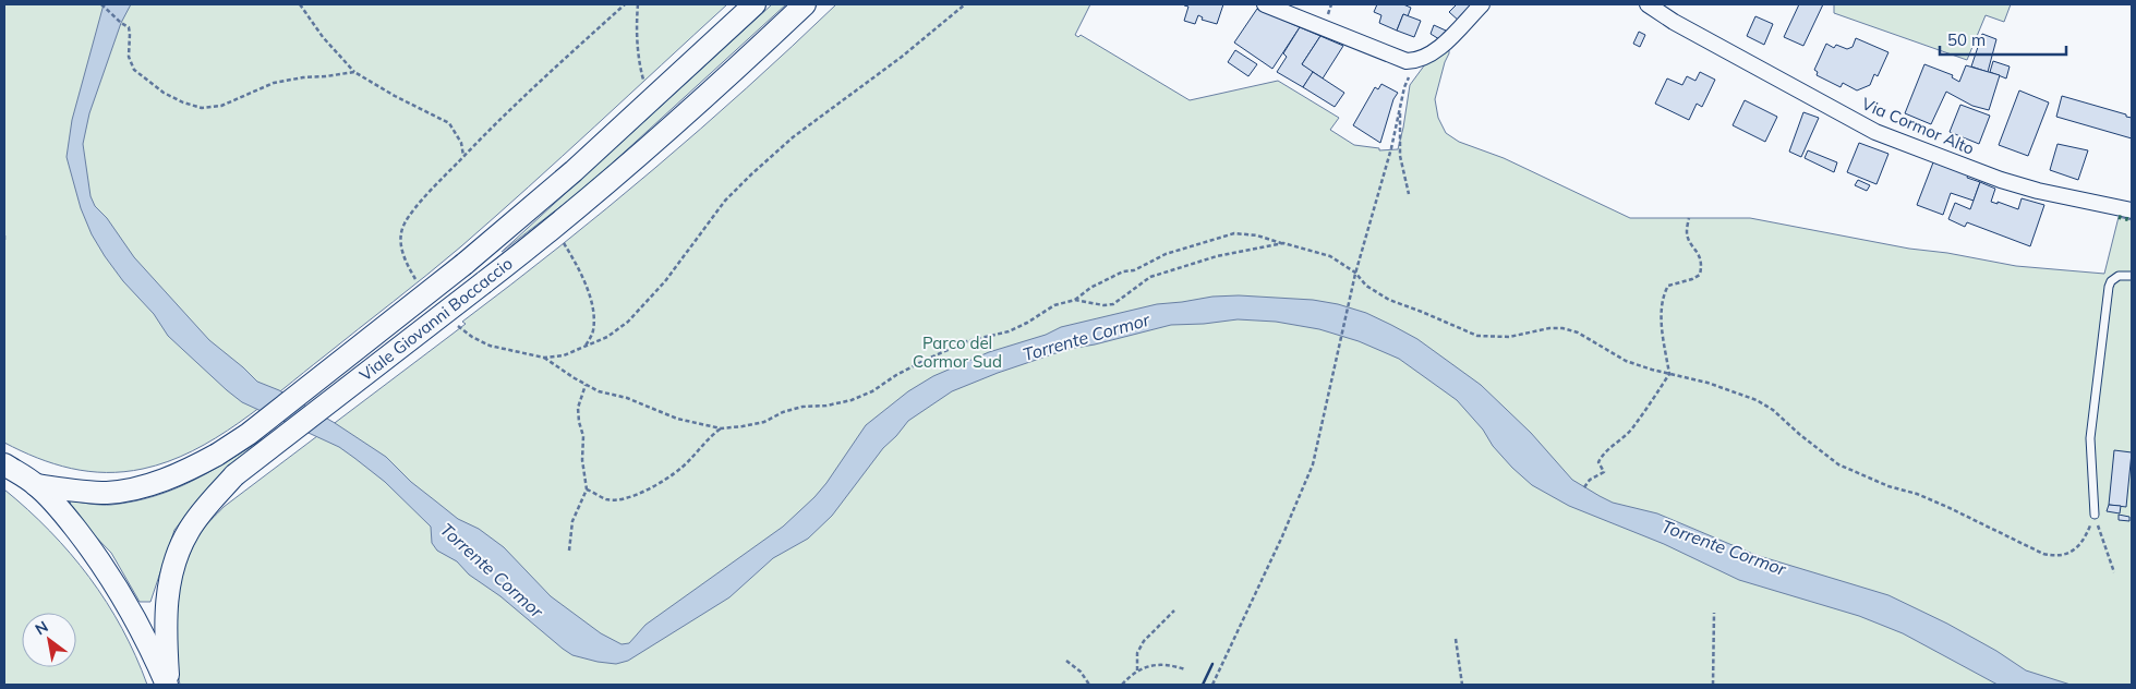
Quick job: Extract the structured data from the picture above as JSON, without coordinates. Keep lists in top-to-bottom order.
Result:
{
  "streets": {
    "main road": ["Viale Giovanni Boccaccio"],
    "street": ["Via Cormor Alto"]
  },
  "water": ["Torrente Cormor"],
  "parks": ["Parco del Cormor Sud"],
  "scale_bar": "50 m",
  "north": "top left"
}
